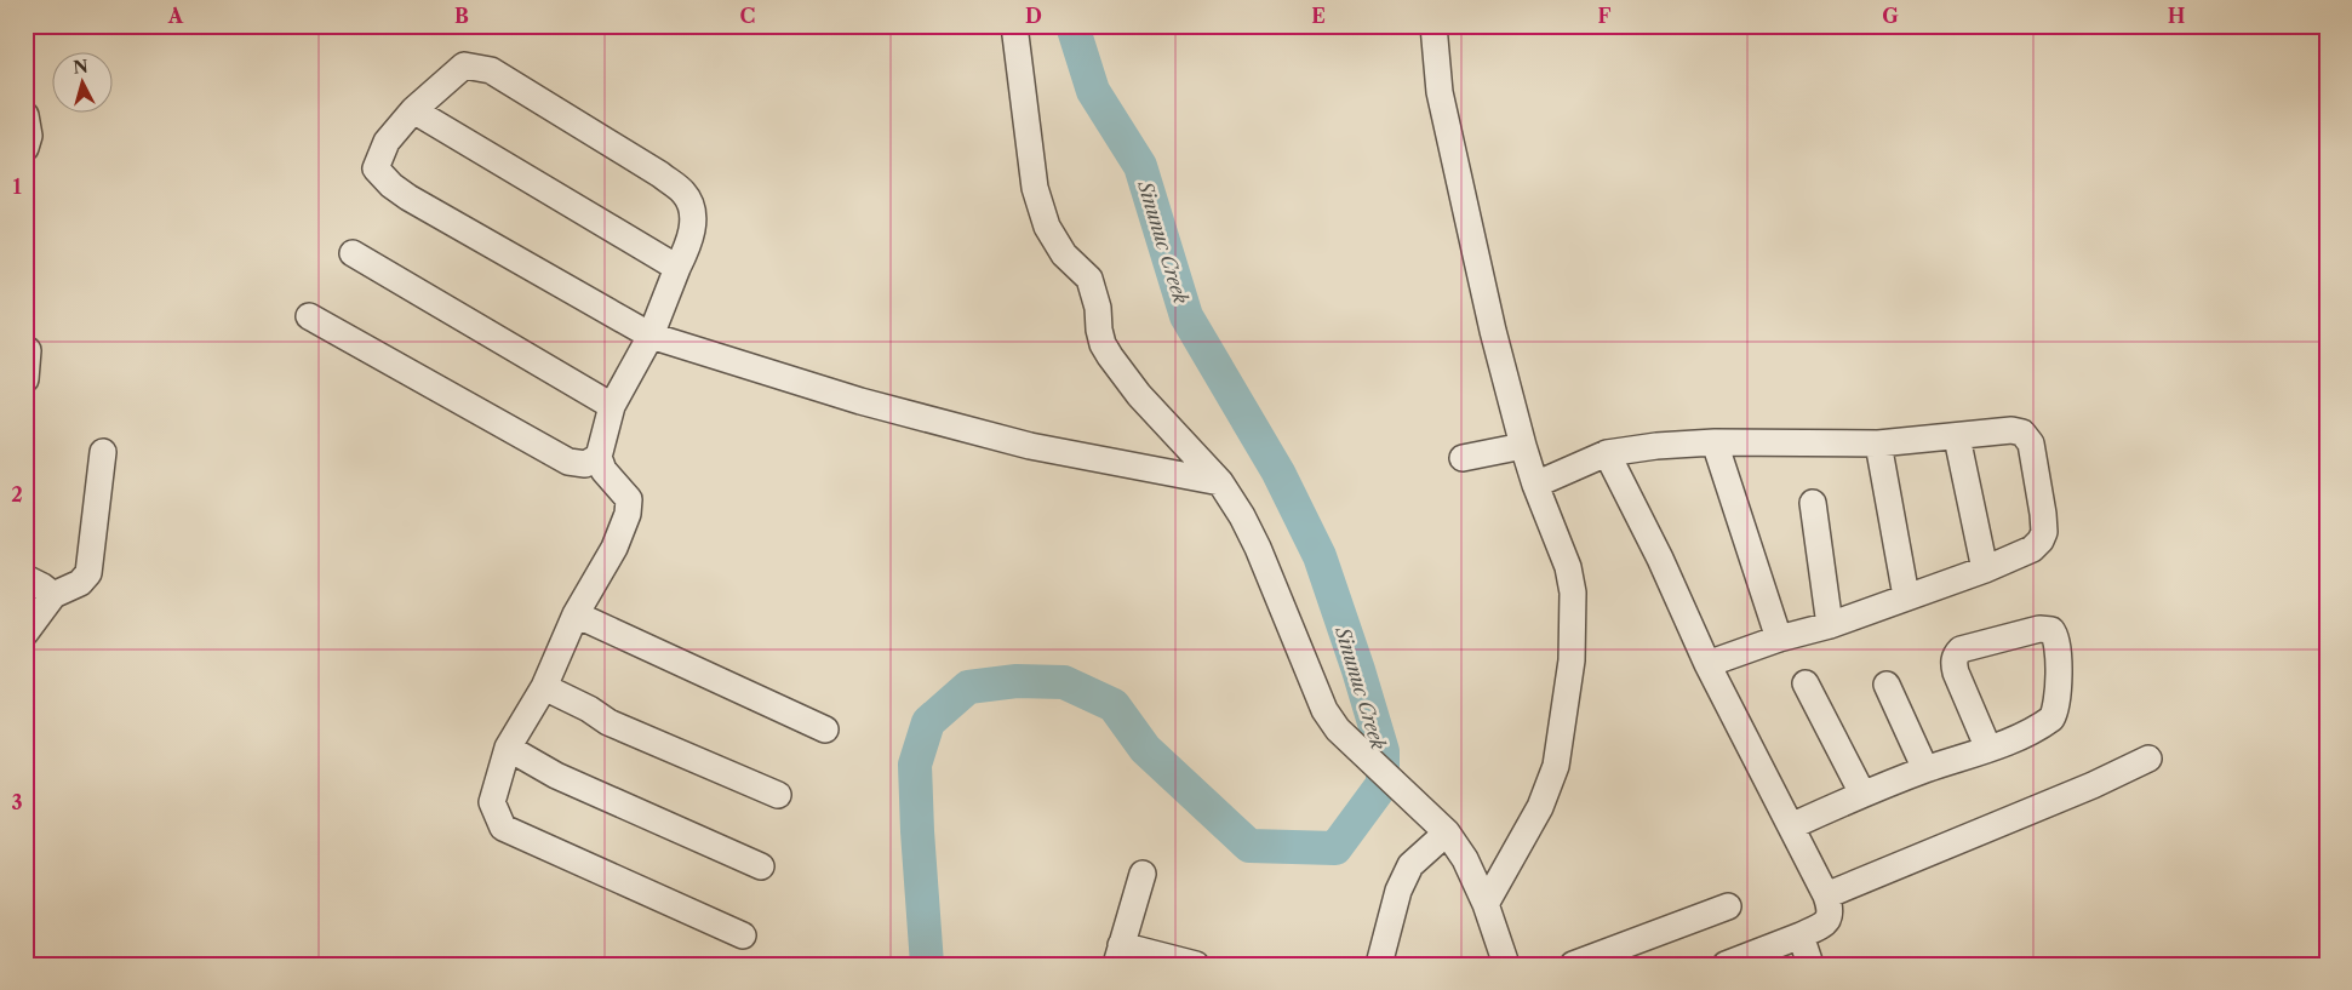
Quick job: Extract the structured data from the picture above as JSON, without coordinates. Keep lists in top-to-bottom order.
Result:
{
  "water": ["Sinunuc Creek"],
  "north": "top",
  "grid": {
    "columns": [
      "A",
      "B",
      "C",
      "D",
      "E",
      "F",
      "G",
      "H"
    ],
    "rows": ["1", "2", "3"]
  }
}
